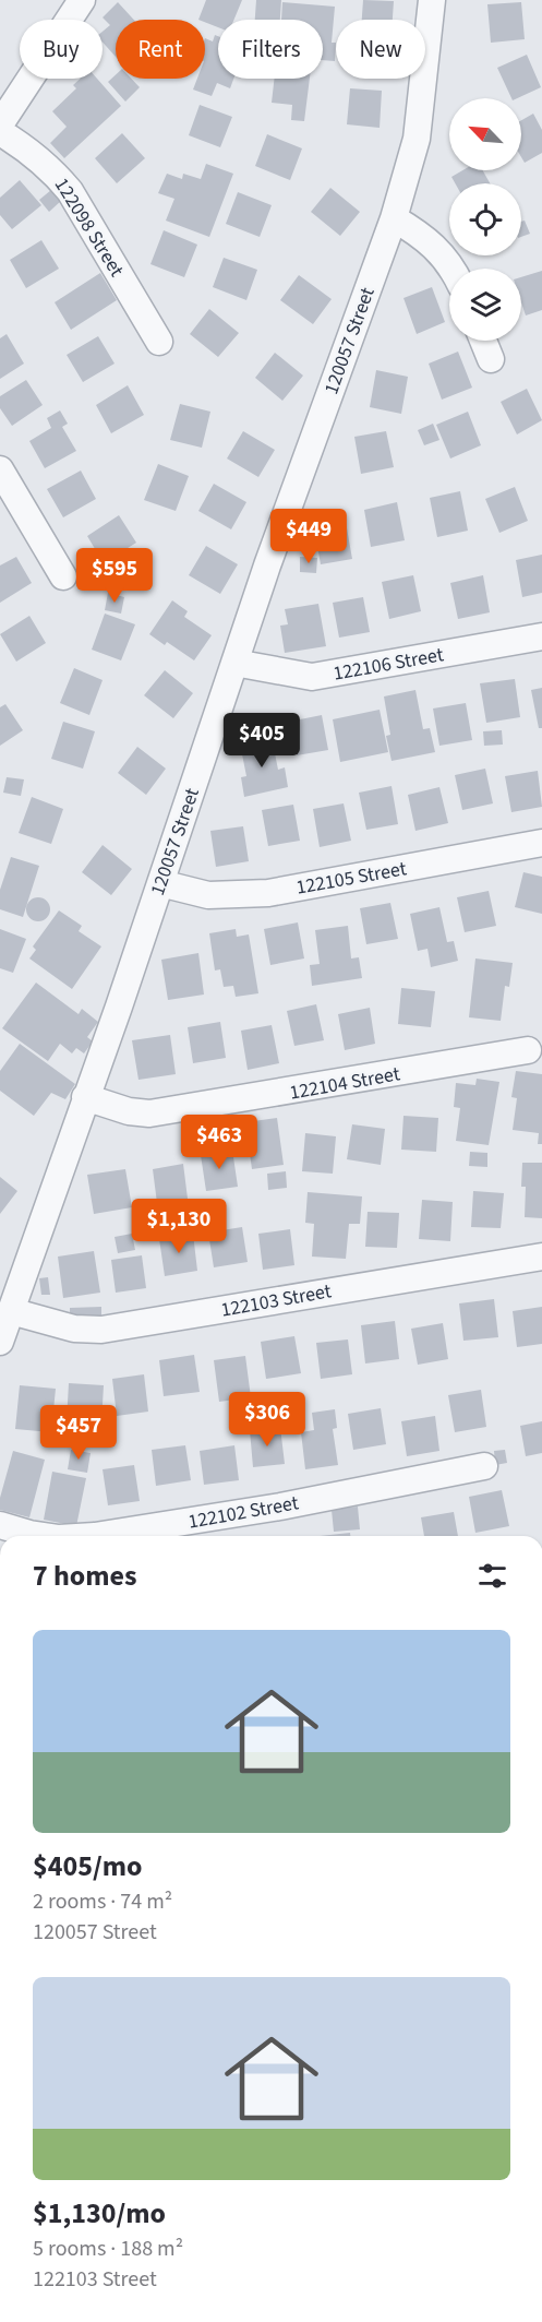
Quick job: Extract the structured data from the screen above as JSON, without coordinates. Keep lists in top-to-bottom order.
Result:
{
  "streets": {
    "street": [
      "122098 Street",
      "120057 Street",
      "122106 Street",
      "122105 Street",
      "122104 Street",
      "122103 Street",
      "122102 Street"
    ]
  },
  "crossings": [
    ["120057 Street", "122106 Street"],
    ["120057 Street", "122105 Street"],
    ["120057 Street", "122104 Street"],
    ["120057 Street", "122103 Street"]
  ],
  "north": "top left",
  "page": {
    "chip": [
      "Buy",
      "Rent",
      "Filters",
      "New"
    ],
    "price": [
      "$449",
      "$595",
      "$405",
      "$463",
      "$1,130",
      "$306",
      "$457"
    ],
    "heading": "7 homes",
    "list": [
      {
        "name": "$405/mo",
        "note": "2 rooms · 74 m² · 120057 Street"
      },
      {
        "name": "$1,130/mo",
        "note": "5 rooms · 188 m² · 122103 Street"
      }
    ]
  }
}
